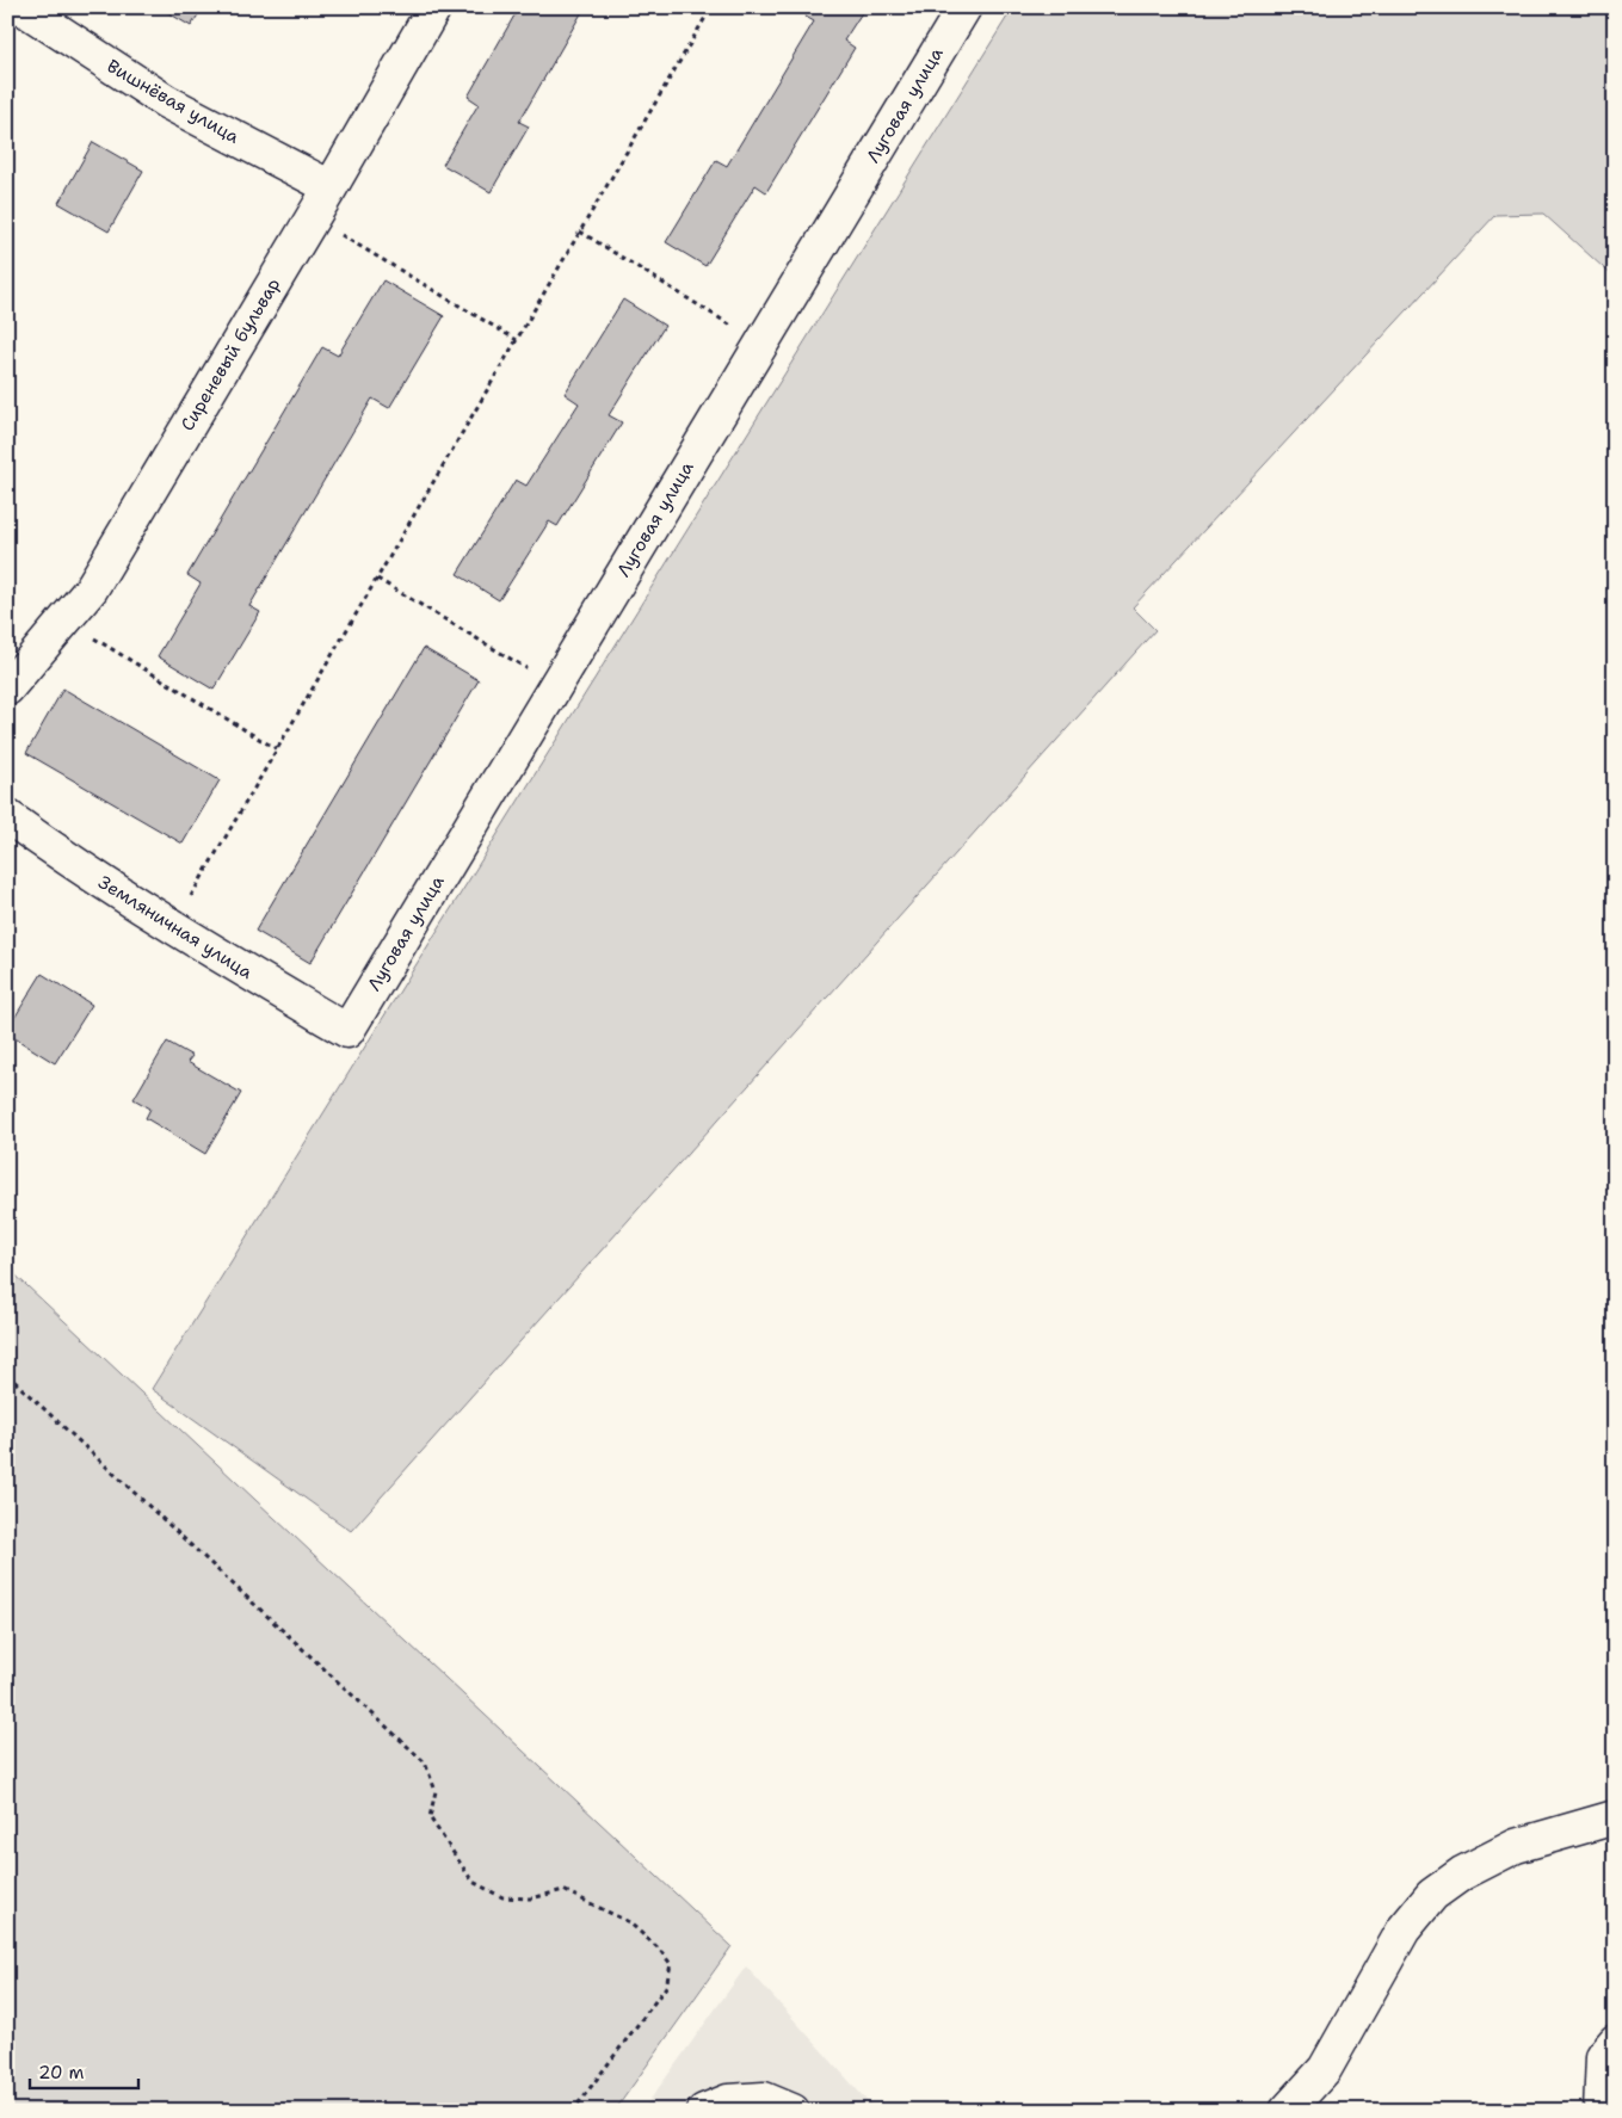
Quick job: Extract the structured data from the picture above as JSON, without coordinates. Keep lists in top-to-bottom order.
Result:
{
  "streets": {
    "lane": [
      "Вишнёвая улица",
      "Луговая улица",
      "Сиреневый бульвар",
      "Земляничная улица"
    ]
  },
  "crossings": [
    ["Вишнёвая улица", "Сиреневый бульвар"],
    ["Луговая улица", "Земляничная улица"]
  ],
  "scale_bar": "20 m"
}
